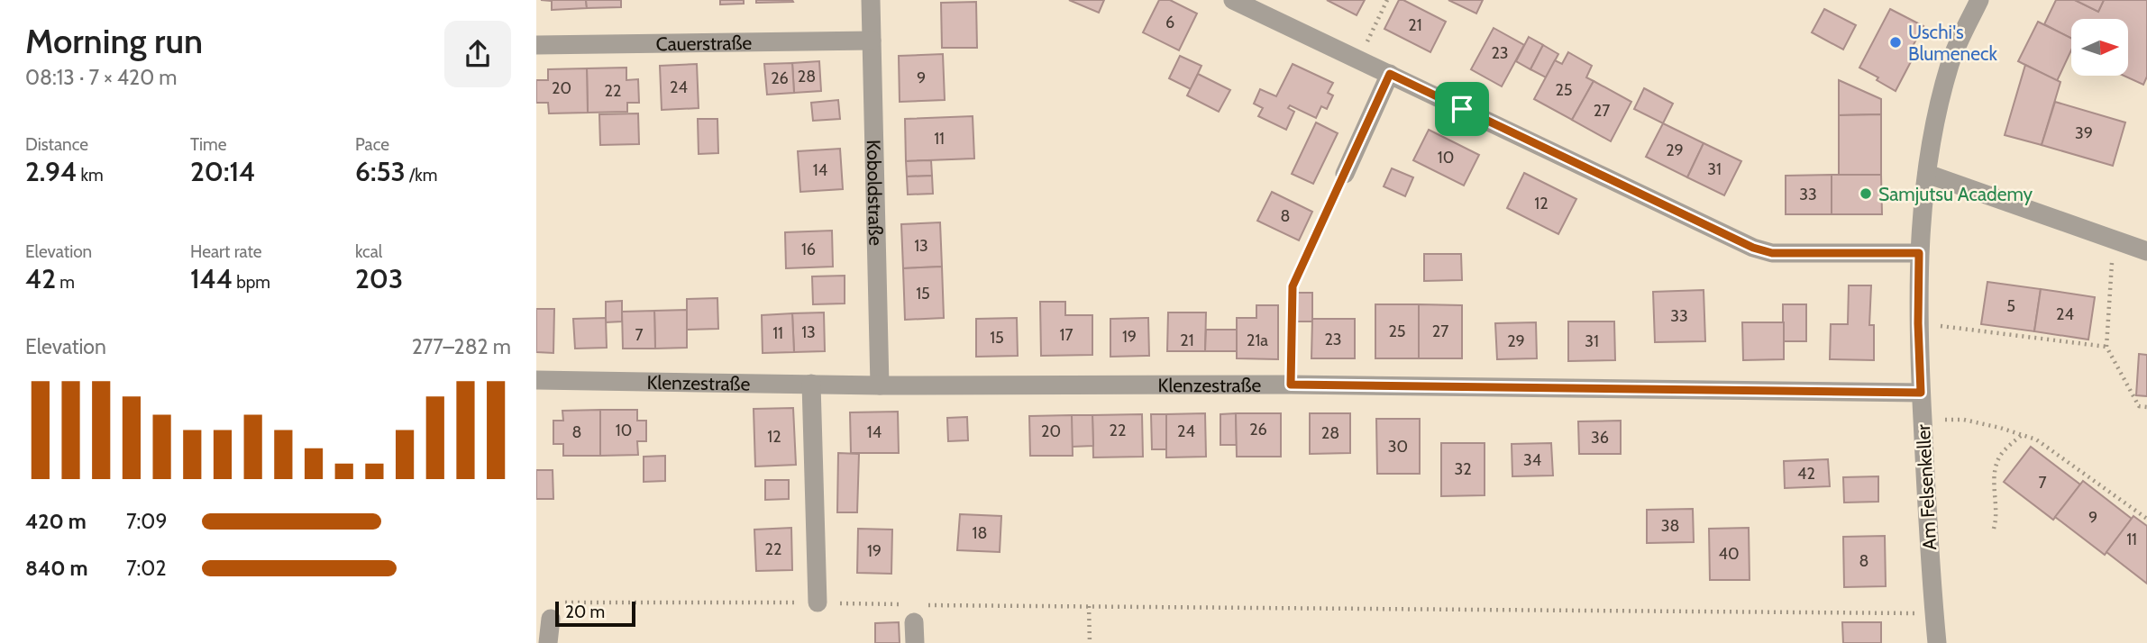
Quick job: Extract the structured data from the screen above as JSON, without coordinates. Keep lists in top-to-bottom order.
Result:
{
  "streets": {
    "street": [
      "Cauerstraße",
      "Koboldstraße",
      "Klenzestraße",
      "Am Felsenkeller"
    ]
  },
  "crossings": [
    ["Cauerstraße", "Koboldstraße"],
    ["Koboldstraße", "Klenzestraße"],
    ["Klenzestraße", "Am Felsenkeller"]
  ],
  "places": ["Uschi's Blumeneck", "Samjutsu Academy"],
  "house_numbers": [
    "6",
    "21",
    "23",
    "28",
    "26",
    "9",
    "24",
    "20",
    "25",
    "22",
    "27",
    "39",
    "11",
    "29",
    "10",
    "31",
    "14",
    "33",
    "12",
    "8",
    "13",
    "16",
    "15",
    "5",
    "24",
    "33",
    "25",
    "27",
    "13",
    "11",
    "7",
    "17",
    "19",
    "15",
    "23",
    "21",
    "21a",
    "29",
    "31",
    "26",
    "10",
    "22",
    "20",
    "24",
    "8",
    "14",
    "28",
    "12",
    "36",
    "30",
    "34",
    "32",
    "42",
    "7",
    "9",
    "38",
    "18",
    "11",
    "22",
    "19",
    "40",
    "8"
  ],
  "scale_bar": "20 m",
  "north": "right",
  "page": {
    "heading": ["Morning run", "08:13 · 7 × 420 m"],
    "stats": [
      ["Distance", "2.94 km"],
      ["Time", "20:14"],
      ["Pace", "6:53 /km"],
      ["Elevation", "42 m"],
      ["Heart rate", "144 bpm"],
      ["kcal", "203"]
    ],
    "chart": ["Elevation", "277–282 m"],
    "list": [
      {
        "name": "420 m",
        "note": "7:09"
      },
      {
        "name": "840 m",
        "note": "7:02"
      }
    ],
    "scale": "20 m"
  }
}
